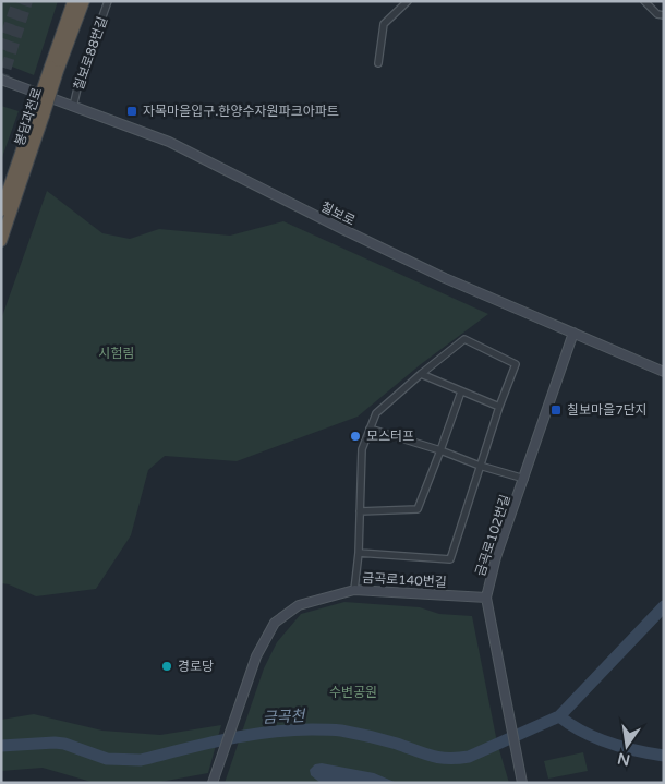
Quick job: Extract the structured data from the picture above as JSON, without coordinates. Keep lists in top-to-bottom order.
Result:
{
  "streets": {
    "highway": ["봉담과천로"],
    "street": [
      "칠보로88번길",
      "칠보로",
      "금곡로102번길",
      "금곡로140번길"
    ]
  },
  "crossings": [
    ["칠보로88번길", "칠보로"],
    ["칠보로", "금곡로102번길"],
    ["금곡로102번길", "금곡로140번길"]
  ],
  "water": ["금곡천"],
  "parks": ["시험림", "수변공원"],
  "places": {
    "transit": ["자목마을입구.한양수자원파크아파트", "칠보마을7단지"],
    "other": ["모스터프", "경로당"]
  },
  "north": "bottom"
}
